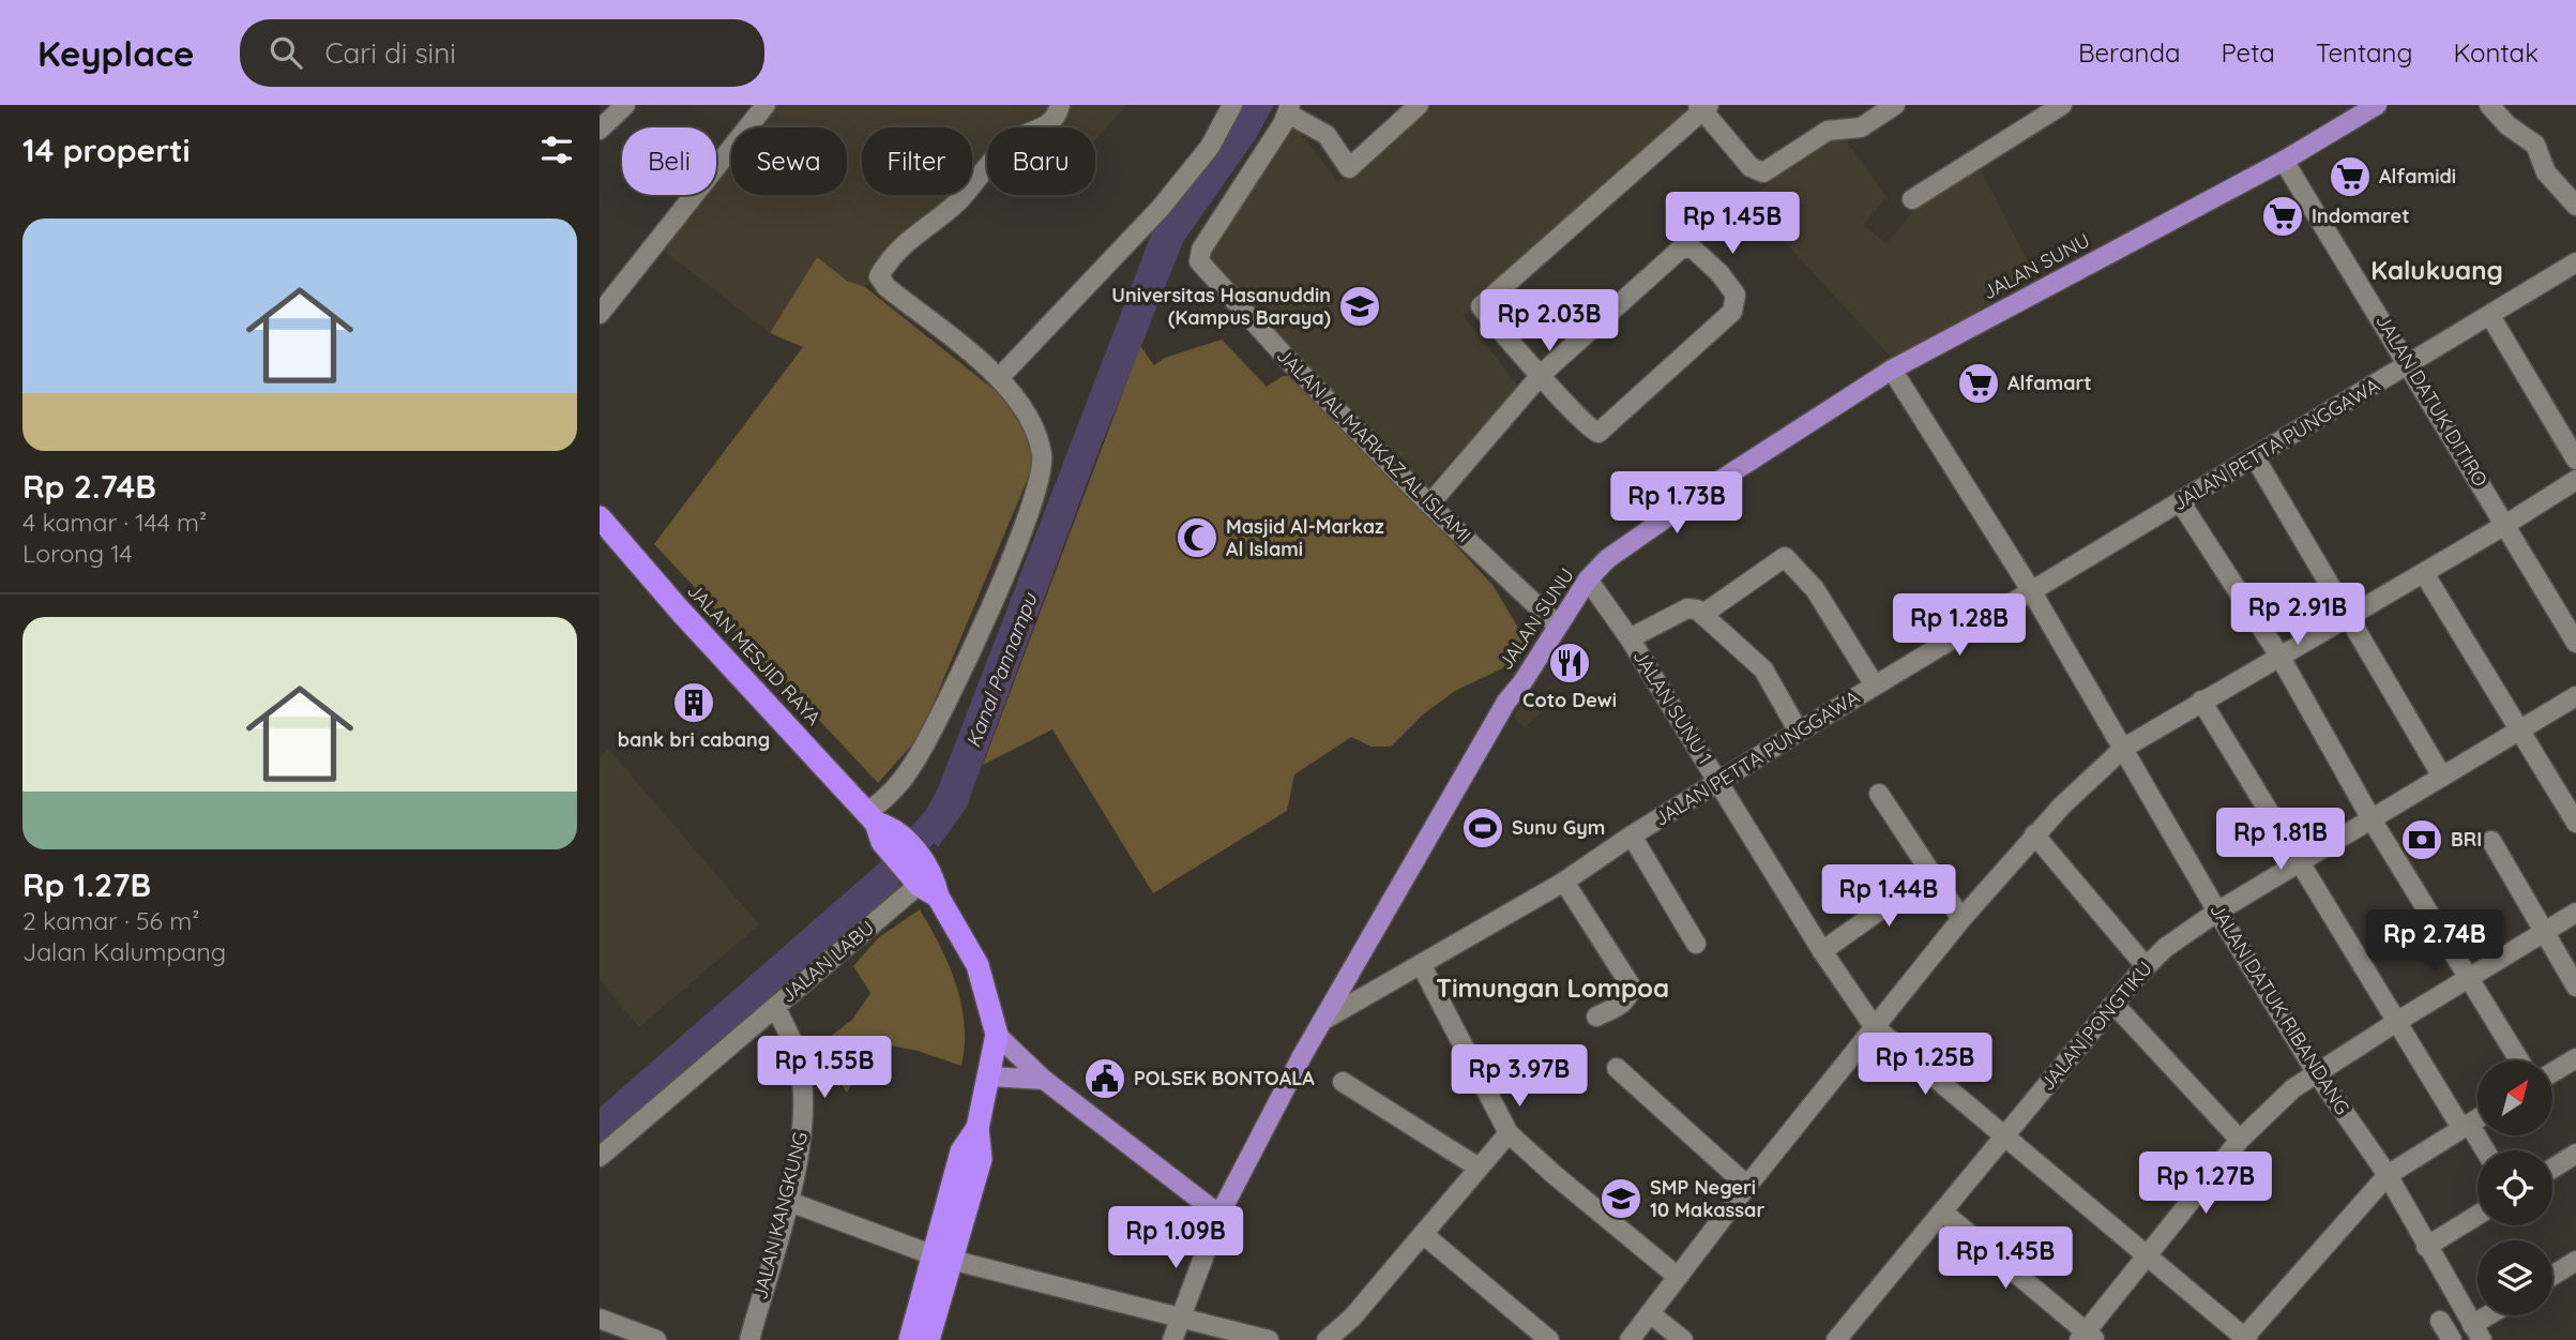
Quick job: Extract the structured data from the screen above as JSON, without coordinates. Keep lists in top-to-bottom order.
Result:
{
  "streets": {
    "highway": ["JALAN MESJID RAYA"],
    "main road": ["JALAN SUNU"],
    "street": [
      "JALAN DATUK DITIRO",
      "JALAN PETTA PUNGGAWA",
      "JALAN AL MARKAZ AL ISLAMI",
      "JALAN SUNU 1",
      "JALAN LABU",
      "JALAN DATUK RIBANDANG",
      "JALAN PONGTIKU",
      "JALAN KANGKUNG"
    ]
  },
  "crossings": [
    ["JALAN SUNU", "JALAN DATUK DITIRO"],
    ["JALAN SUNU", "JALAN PETTA PUNGGAWA"],
    ["JALAN SUNU", "JALAN AL MARKAZ AL ISLAMI"],
    ["JALAN SUNU", "JALAN SUNU 1"],
    ["JALAN SUNU", "JALAN DATUK RIBANDANG"],
    ["JALAN DATUK DITIRO", "JALAN PETTA PUNGGAWA"],
    ["JALAN PETTA PUNGGAWA", "JALAN SUNU 1"],
    ["JALAN PETTA PUNGGAWA", "JALAN DATUK RIBANDANG"],
    ["JALAN MESJID RAYA", "JALAN LABU"],
    ["JALAN SUNU 1", "JALAN PONGTIKU"],
    ["JALAN LABU", "JALAN KANGKUNG"],
    ["JALAN DATUK RIBANDANG", "JALAN PONGTIKU"]
  ],
  "districts": ["Kalukuang", "Timungan Lompoa"],
  "water": ["Kanal Pannampu"],
  "places": {
    "supermarket": ["Alfamidi", "Indomaret", "Alfamart"],
    "school or university": ["Universitas Hasanuddin (Kampus Baraya)", "SMP Negeri 10 Makassar"],
    "mosque": ["Masjid Al-Markaz Al Islami"],
    "restaurant": ["Coto Dewi"],
    "building": ["bank bri cabang"],
    "sports": ["Sunu Gym"],
    "bank": ["BRI"],
    "public building": ["POLSEK BONTOALA"]
  },
  "north": "top right",
  "page": {
    "header": "Keyplace",
    "search": "Cari di sini",
    "nav": [
      "Beranda",
      "Peta",
      "Tentang",
      "Kontak"
    ],
    "heading": "14 properti",
    "chip": [
      "Beli",
      "Sewa",
      "Filter",
      "Baru"
    ],
    "price": [
      "Rp 1.45B",
      "Rp 2.03B",
      "Rp 1.73B",
      "Rp 2.91B",
      "Rp 1.28B",
      "Rp 1.81B",
      "Rp 1.44B",
      "Rp 2.74B",
      "Rp 1.25B",
      "Rp 1.55B",
      "Rp 3.97B",
      "Rp 1.27B",
      "Rp 1.09B",
      "Rp 1.45B"
    ],
    "list": [
      {
        "name": "Rp 2.74B",
        "note": "4 kamar · 144 m² · Lorong 14"
      },
      {
        "name": "Rp 1.27B",
        "note": "2 kamar · 56 m² · Jalan Kalumpang"
      }
    ]
  }
}
